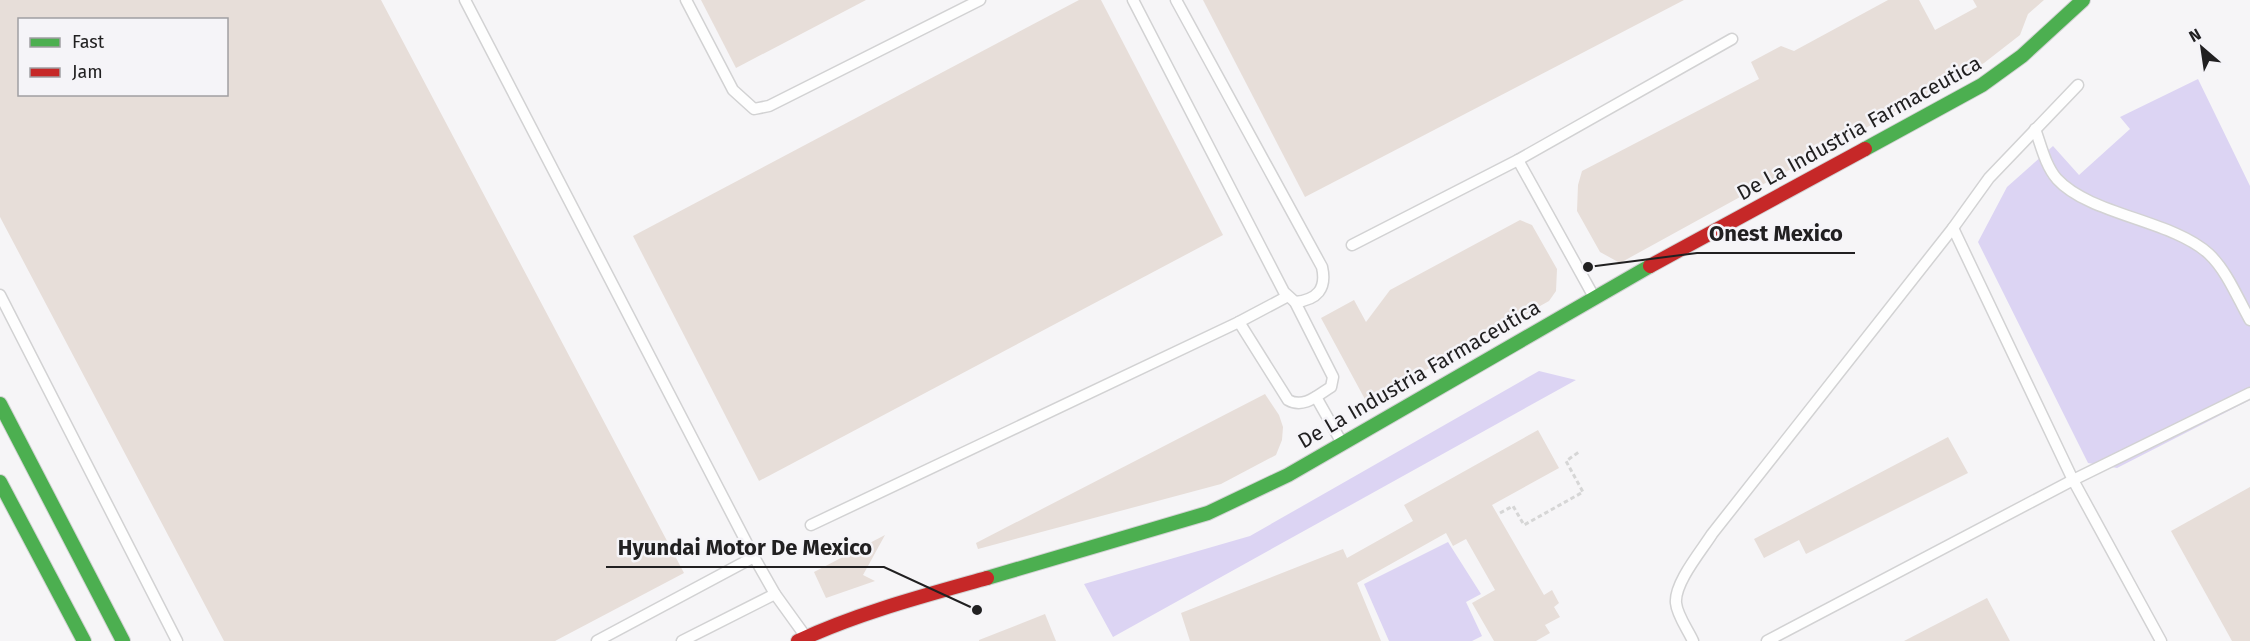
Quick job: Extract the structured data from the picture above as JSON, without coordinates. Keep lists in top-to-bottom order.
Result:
{
  "streets": {
    "main road": ["De La Industria Farmaceutica"]
  },
  "places": ["Onest Mexico", "Hyundai Motor De Mexico"],
  "legend": ["Fast", "Jam"],
  "north": "top left"
}
